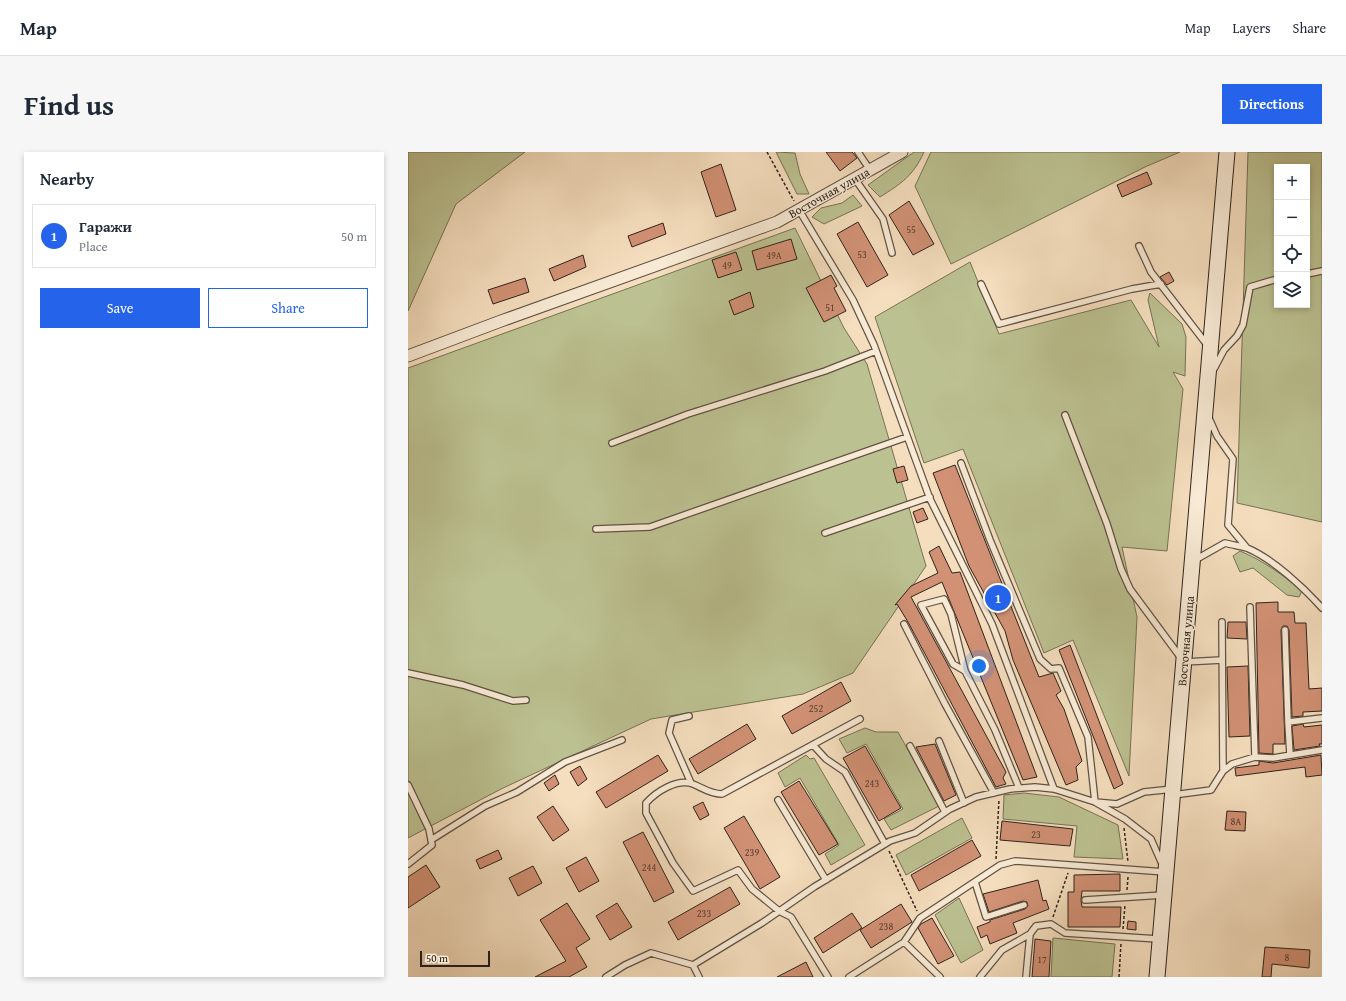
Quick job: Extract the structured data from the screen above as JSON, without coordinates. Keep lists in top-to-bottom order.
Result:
{
  "streets": {
    "main road": ["Восточная улица"]
  },
  "house_numbers": [
    "55",
    "53",
    "49А",
    "49",
    "51",
    "252",
    "243",
    "8А",
    "23",
    "239",
    "244",
    "233",
    "238",
    "8",
    "17"
  ],
  "scale_bar": "50 m",
  "page": {
    "header": "Map",
    "nav": ["Map", "Layers", "Share"],
    "title": "Find us",
    "buttons": [
      "Directions",
      ["Save", "Share"]
    ],
    "heading": "Nearby",
    "map_buttons": ["+", "−"],
    "list": [
      {
        "mark": "1",
        "name": "Гаражи",
        "note": "Place",
        "value": "50 m"
      }
    ],
    "pins": "1",
    "scale": "50 m"
  }
}
